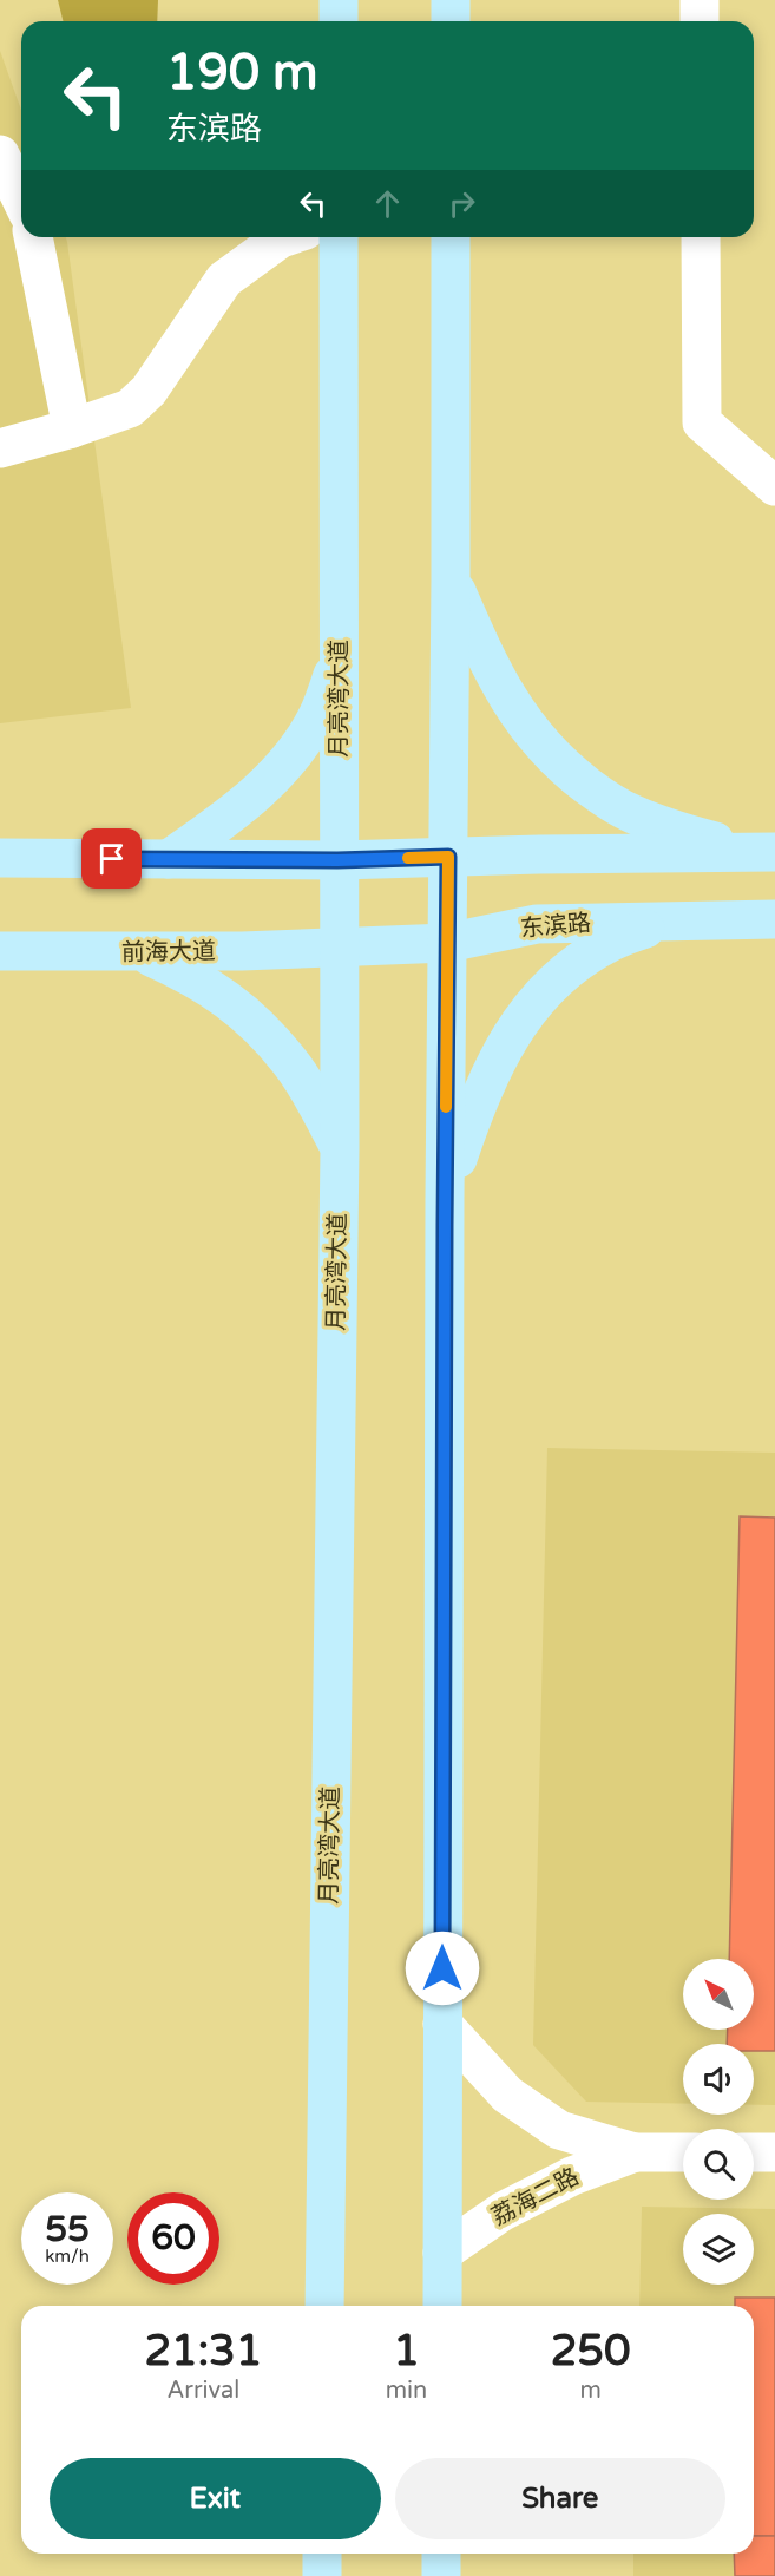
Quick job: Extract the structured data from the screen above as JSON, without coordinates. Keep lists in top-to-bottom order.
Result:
{
  "streets": {
    "main road": ["月亮湾大道", "东滨路", "前海大道"],
    "street": ["荔海二路"]
  },
  "crossings": [
    ["月亮湾大道", "东滨路"],
    ["月亮湾大道", "前海大道"],
    ["东滨路", "前海大道"]
  ],
  "north": "top left",
  "page": {
    "turn": ["190 m", "东滨路"],
    "speed": "55 km/h",
    "limit": "60",
    "eta": [
      "21:31",
      "Arrival",
      "1",
      "min",
      "250",
      "m"
    ],
    "buttons": ["Exit", "Share"]
  }
}
